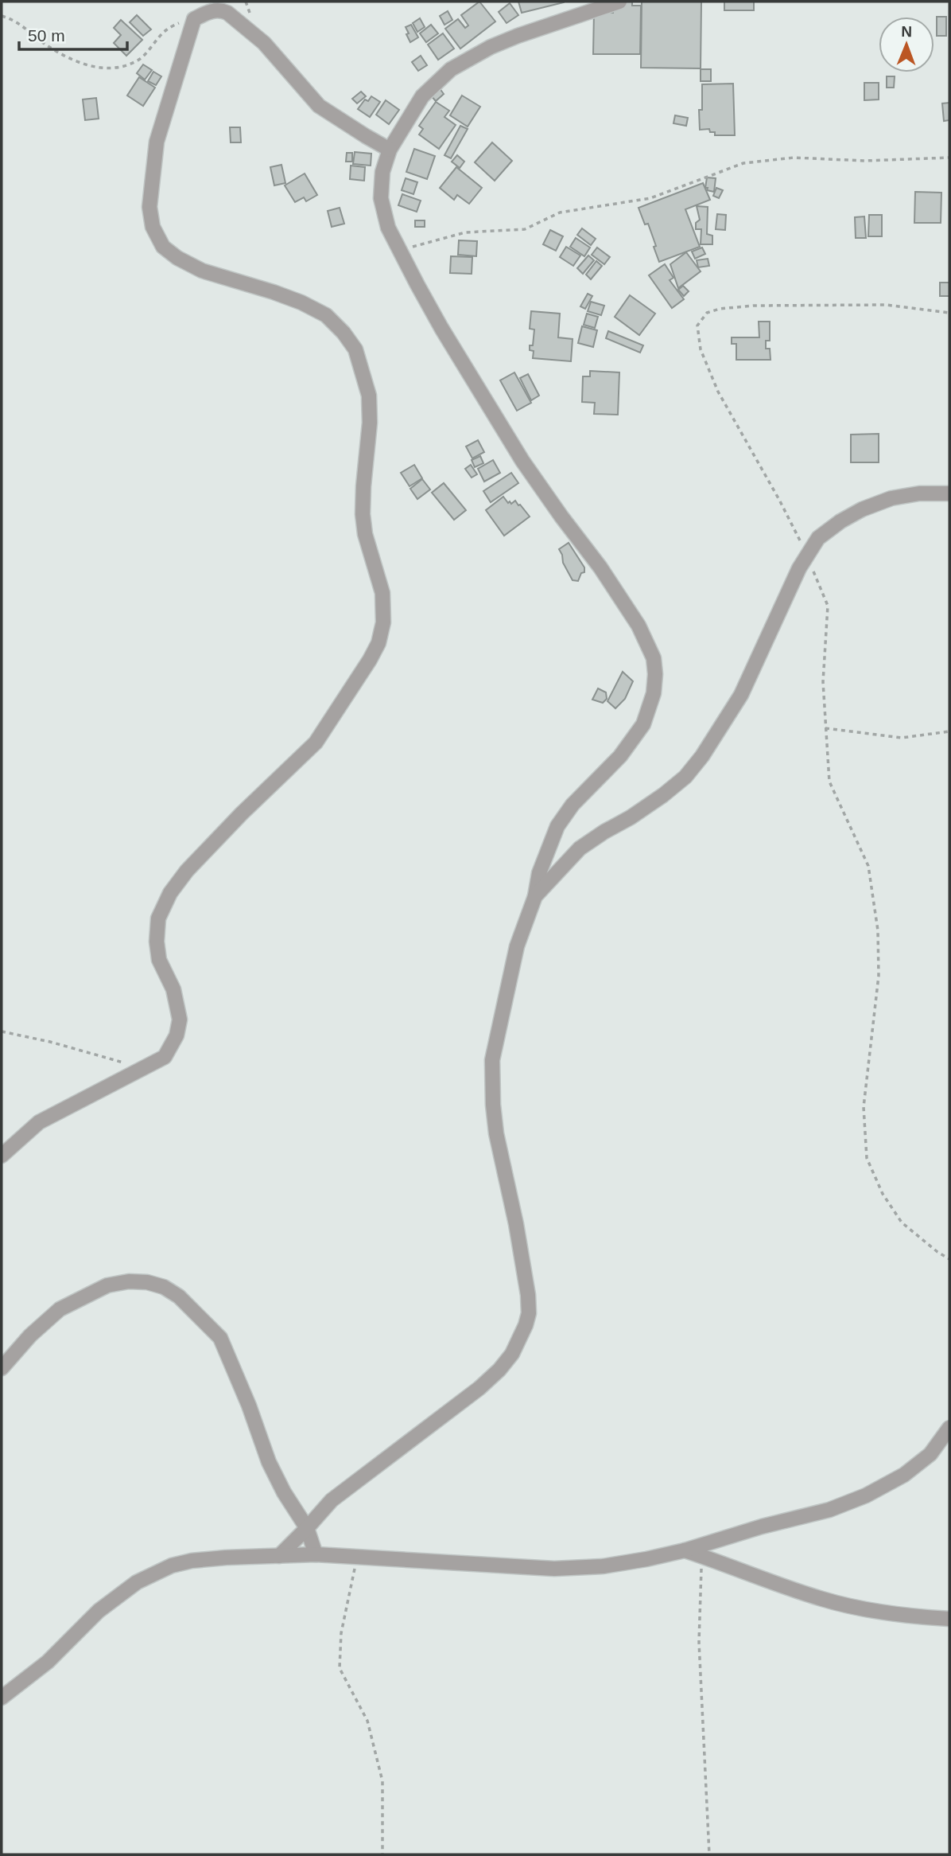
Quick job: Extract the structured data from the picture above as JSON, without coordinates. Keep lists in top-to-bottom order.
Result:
{
  "scale_bar": "50 m",
  "north": "top"
}
